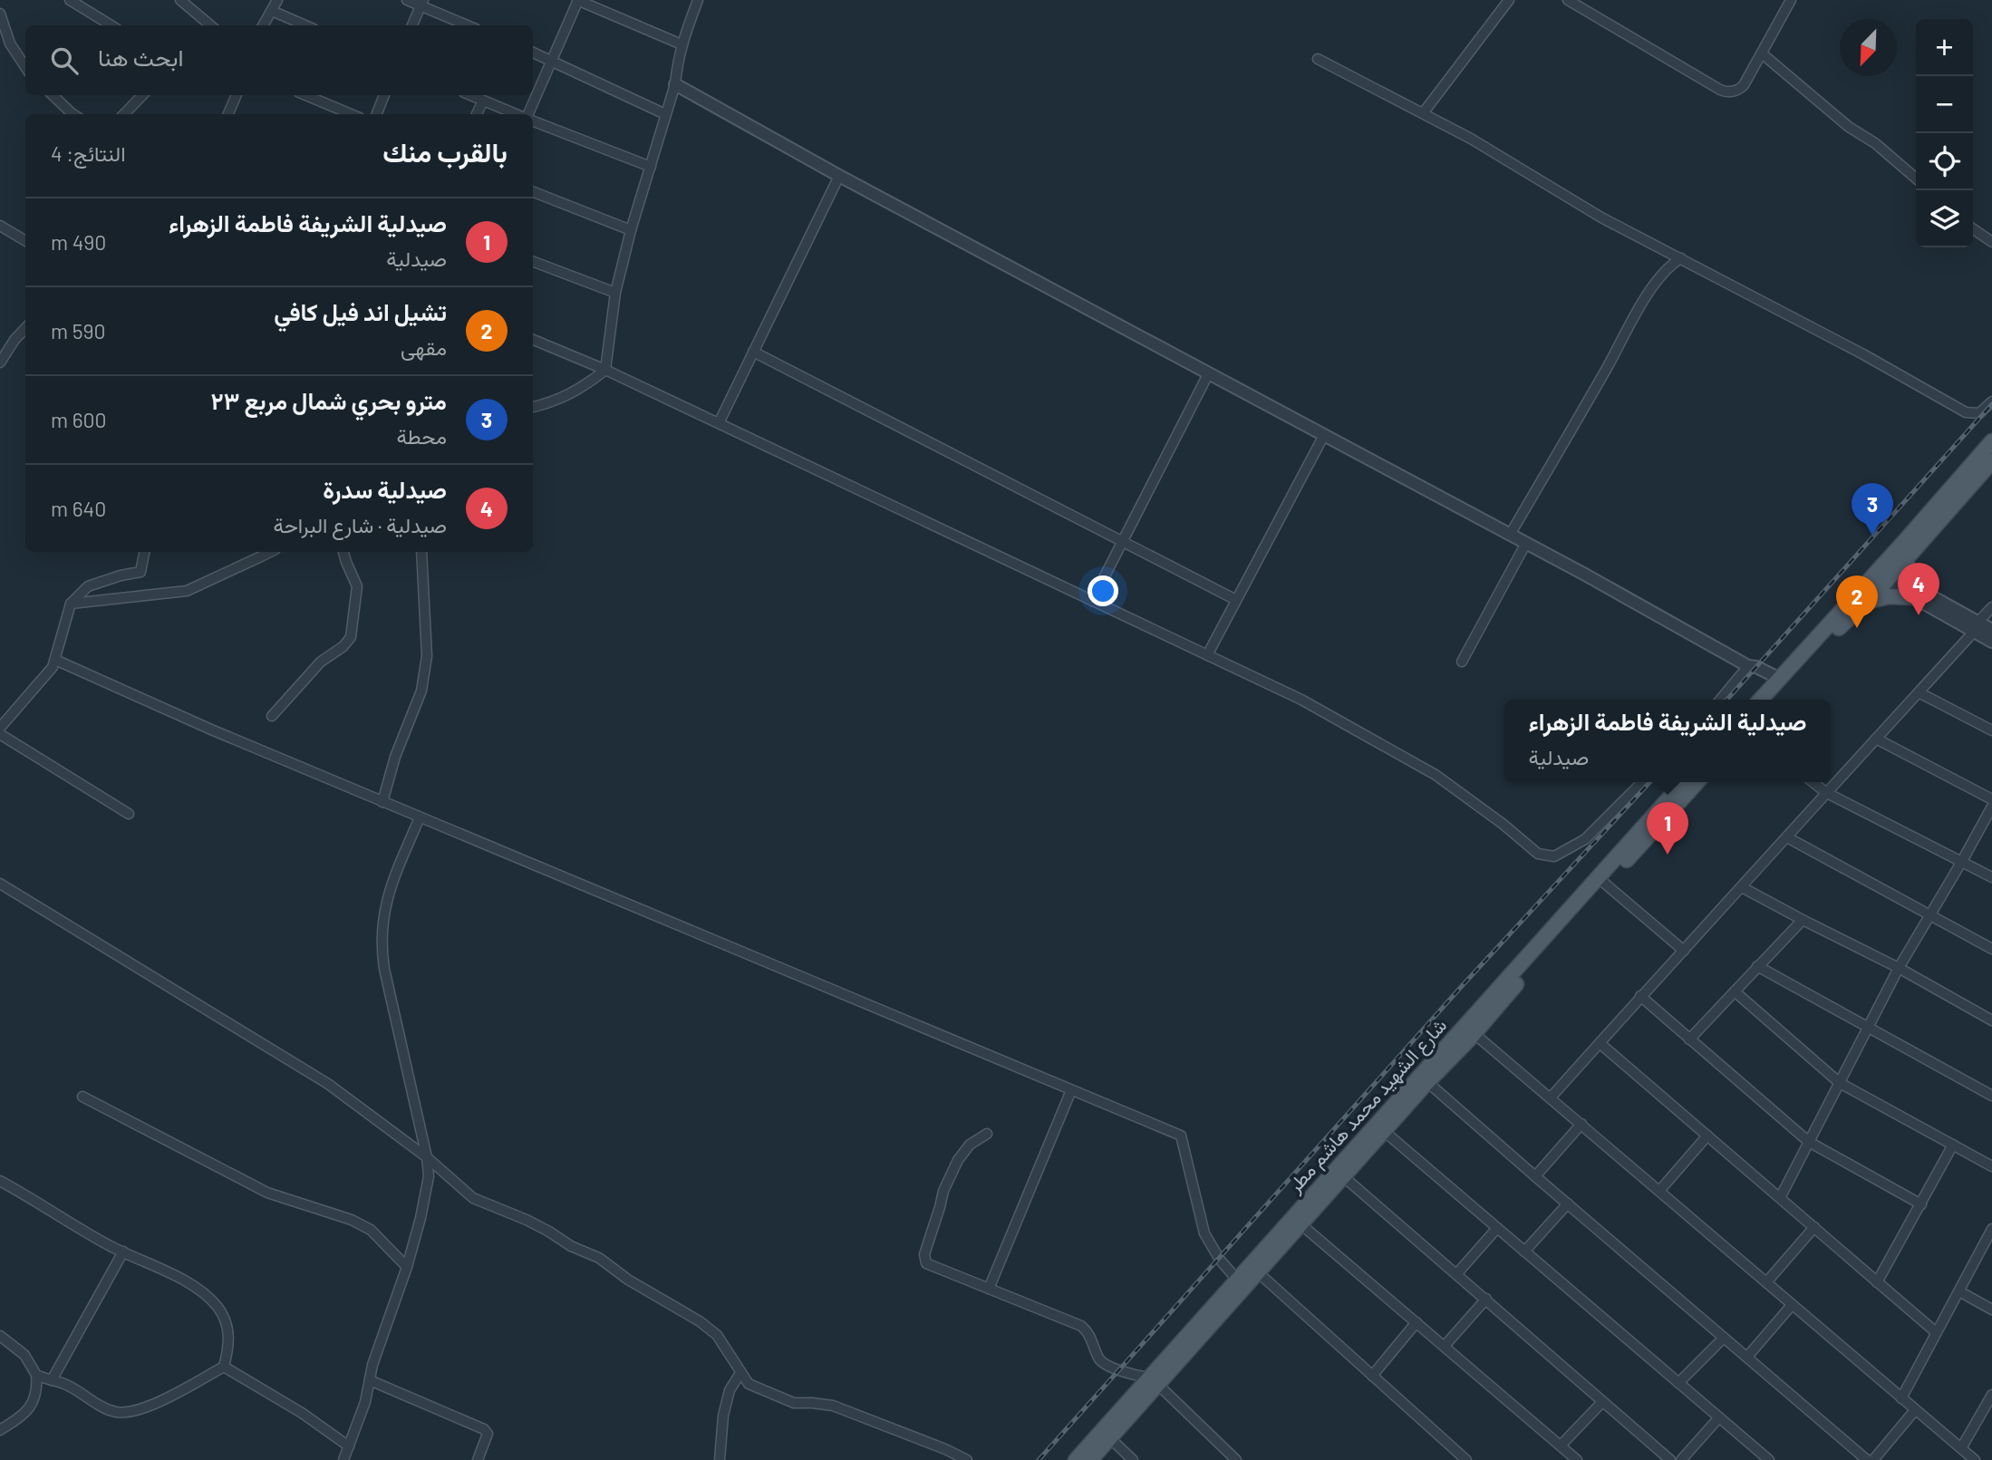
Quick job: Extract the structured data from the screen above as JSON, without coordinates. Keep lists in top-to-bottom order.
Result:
{
  "streets": {
    "main road": ["شارع الشهيد محمد هاشم مطر"]
  },
  "north": "bottom left",
  "page": {
    "map_buttons": ["+", "−"],
    "search": "ابحث هنا",
    "heading": ["بالقرب منك", "النتائج: 4"],
    "list": [
      {
        "mark": "1",
        "name": "صيدلية الشريفة فاطمة الزهراء",
        "note": "صيدلية",
        "value": "490 m"
      },
      {
        "mark": "2",
        "name": "تشيل اند فيل كافي",
        "note": "مقهى",
        "value": "590 m"
      },
      {
        "mark": "3",
        "name": "مترو بحري شمال مربع ٢٣",
        "note": "محطة",
        "value": "600 m"
      },
      {
        "mark": "4",
        "name": "صيدلية سدرة",
        "note": "صيدلية · شارع البراحة",
        "value": "640 m"
      }
    ],
    "pins": [
      "3",
      "4",
      "2",
      "1"
    ],
    "popup": ["صيدلية الشريفة فاطمة الزهراء", "صيدلية"]
  }
}
